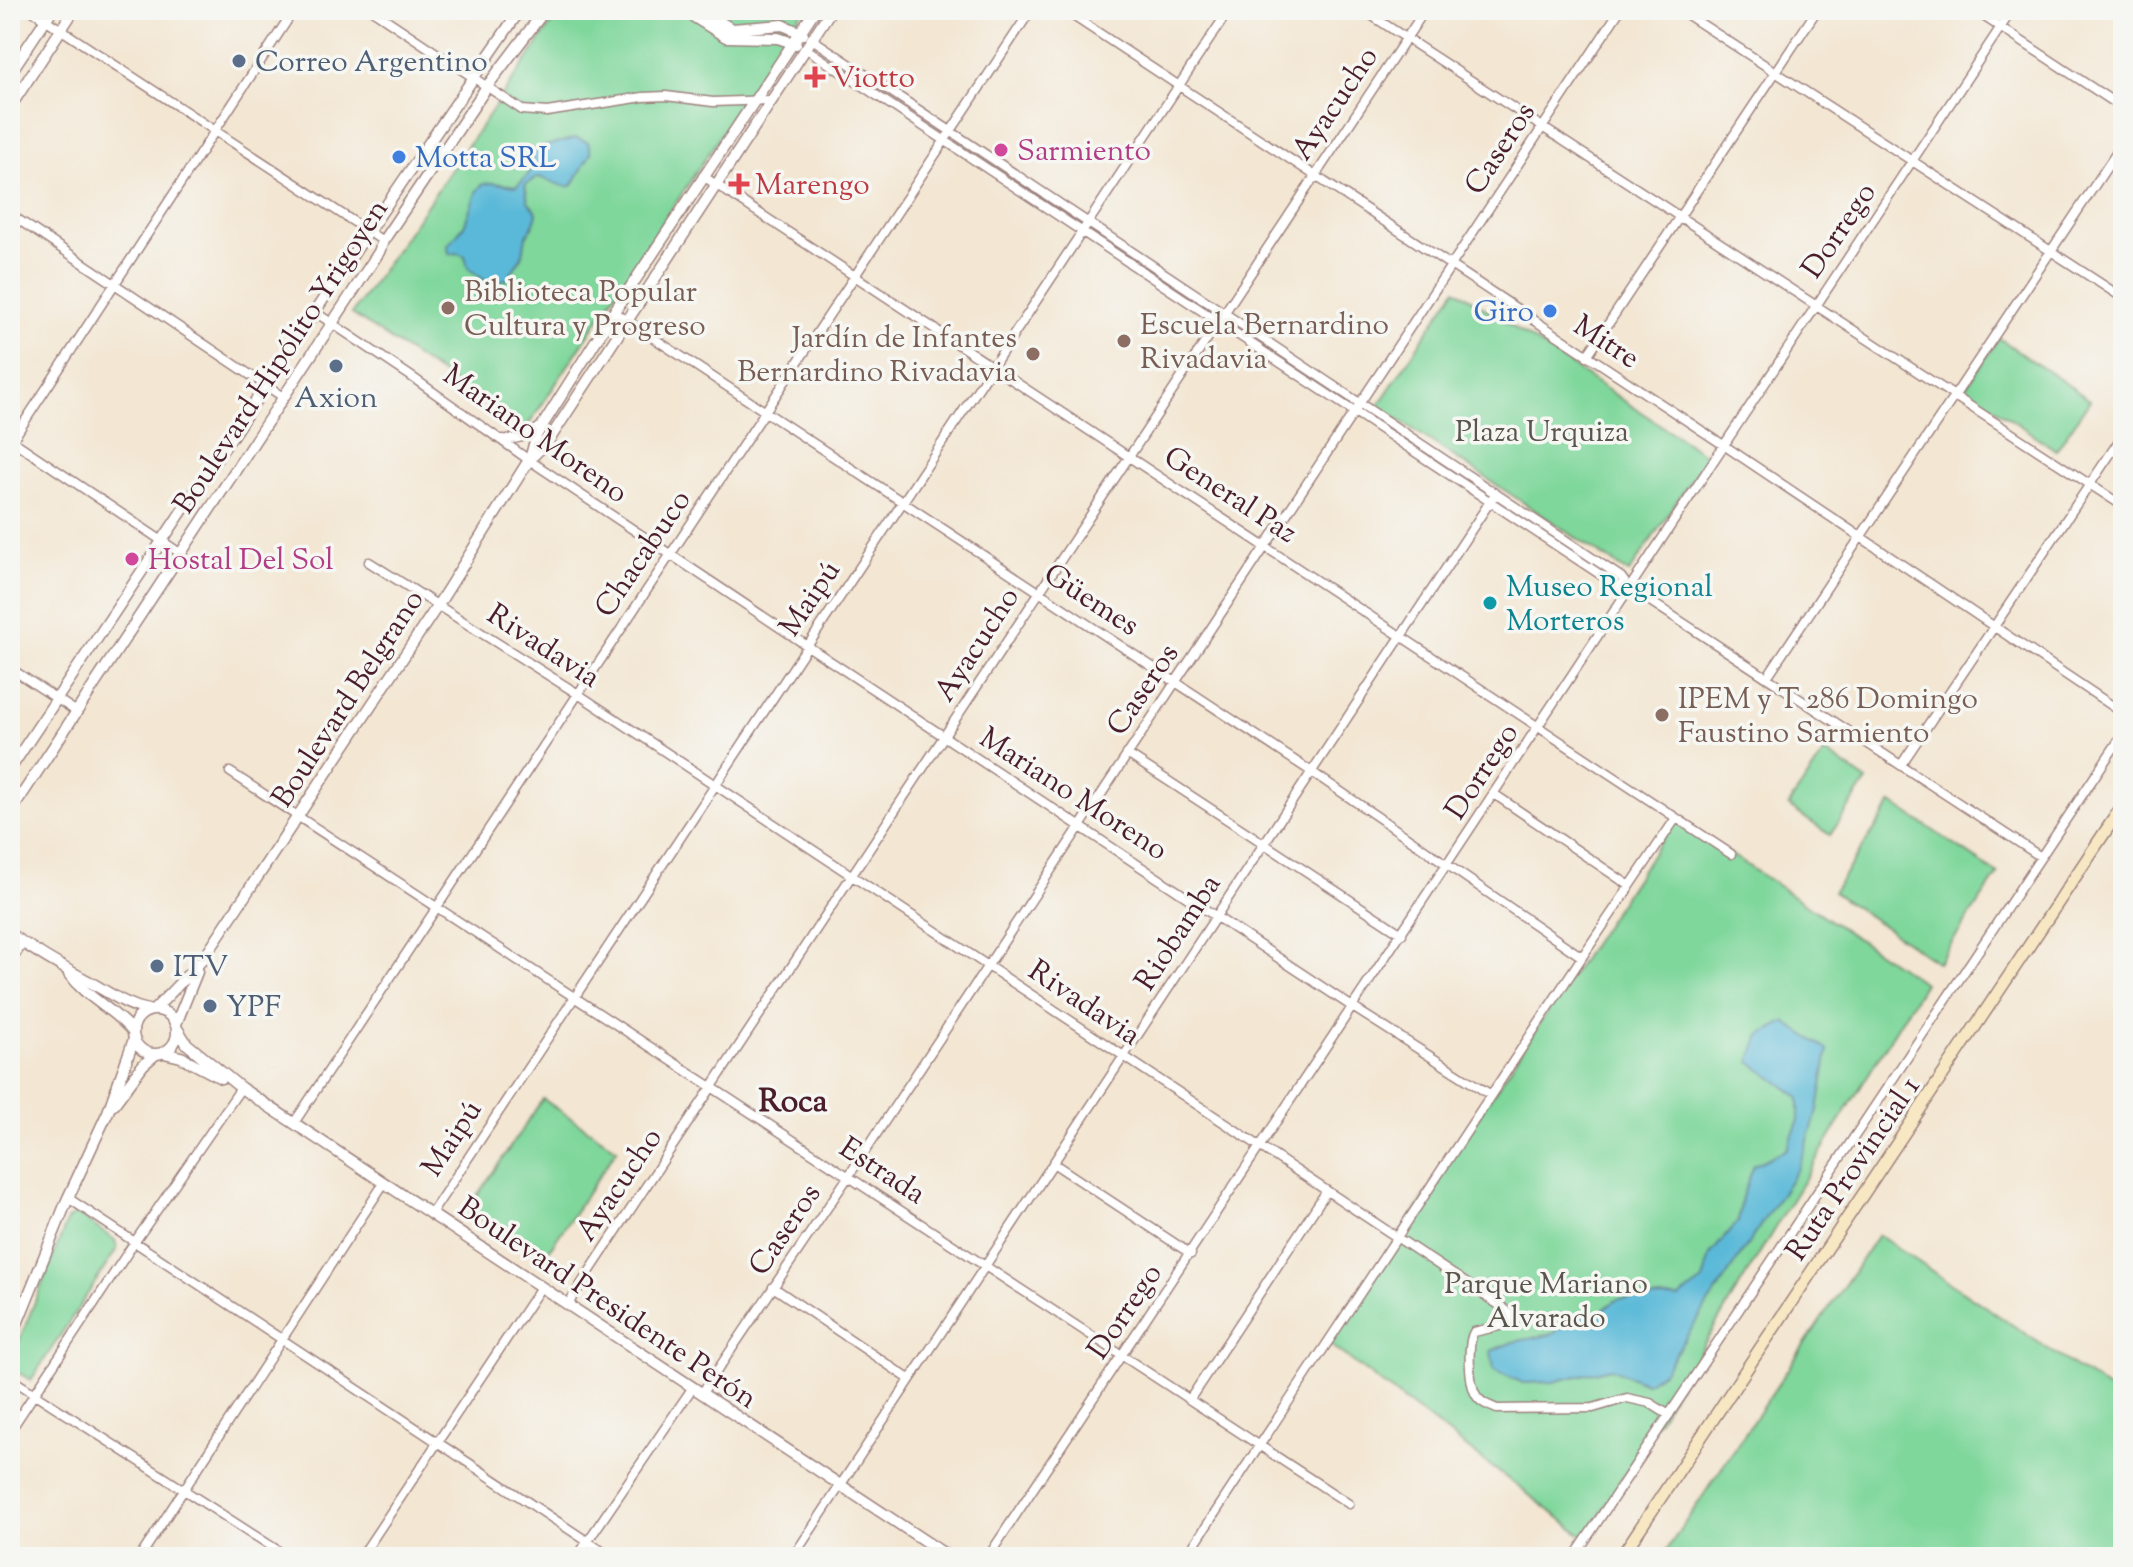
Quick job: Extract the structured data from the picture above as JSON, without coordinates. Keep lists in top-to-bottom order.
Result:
{
  "streets": {
    "main road": ["Ruta Provincial 1"],
    "street": [
      "Ayacucho",
      "Caseros",
      "Dorrego",
      "Mitre",
      "Boulevard Hipólito Yrigoyen",
      "Mariano Moreno",
      "General Paz",
      "Chacabuco",
      "Maipú",
      "Güemes",
      "Rivadavia",
      "Boulevard Belgrano",
      "Riobamba",
      "Estrada",
      "Boulevard Presidente Perón"
    ]
  },
  "crossings": [
    ["Ayacucho", "Mitre"],
    ["Ayacucho", "Mariano Moreno"],
    ["Ayacucho", "General Paz"],
    ["Ayacucho", "Güemes"],
    ["Ayacucho", "Rivadavia"],
    ["Ayacucho", "Estrada"],
    ["Ayacucho", "Boulevard Presidente Perón"],
    ["Caseros", "Mitre"],
    ["Caseros", "Mariano Moreno"],
    ["Caseros", "General Paz"],
    ["Caseros", "Güemes"],
    ["Caseros", "Rivadavia"],
    ["Caseros", "Estrada"],
    ["Caseros", "Boulevard Presidente Perón"],
    ["Dorrego", "Mitre"],
    ["Dorrego", "Mariano Moreno"],
    ["Dorrego", "General Paz"],
    ["Dorrego", "Güemes"],
    ["Dorrego", "Rivadavia"],
    ["Dorrego", "Estrada"],
    ["Mitre", "Maipú"],
    ["Boulevard Hipólito Yrigoyen", "Mariano Moreno"],
    ["Mariano Moreno", "Chacabuco"],
    ["Mariano Moreno", "Maipú"],
    ["Mariano Moreno", "Boulevard Belgrano"],
    ["Mariano Moreno", "Riobamba"],
    ["General Paz", "Chacabuco"],
    ["General Paz", "Maipú"],
    ["General Paz", "Boulevard Belgrano"],
    ["General Paz", "Riobamba"],
    ["Chacabuco", "Güemes"],
    ["Chacabuco", "Rivadavia"],
    ["Chacabuco", "Estrada"],
    ["Chacabuco", "Boulevard Presidente Perón"],
    ["Maipú", "Güemes"],
    ["Maipú", "Rivadavia"],
    ["Maipú", "Estrada"],
    ["Maipú", "Boulevard Presidente Perón"],
    ["Güemes", "Boulevard Belgrano"],
    ["Güemes", "Riobamba"],
    ["Rivadavia", "Boulevard Belgrano"],
    ["Rivadavia", "Riobamba"],
    ["Boulevard Belgrano", "Estrada"],
    ["Boulevard Belgrano", "Boulevard Presidente Perón"],
    ["Riobamba", "Estrada"],
    ["Riobamba", "Boulevard Presidente Perón"]
  ],
  "districts": ["Roca"],
  "parks": ["Plaza Urquiza", "Parque Mariano Alvarado"],
  "places": {
    "other": [
      "Correo Argentino",
      "Sarmiento",
      "Motta SRL",
      "Biblioteca Popular Cultura y Progreso",
      "Giro",
      "Escuela Bernardino Rivadavia",
      "Jardín de Infantes Bernardino Rivadavia",
      "Axion",
      "Hostal Del Sol",
      "Museo Regional Morteros",
      "IPEM y T 286 Domingo Faustino Sarmiento",
      "ITV",
      "YPF"
    ],
    "health": ["Viotto", "Marengo"]
  }
}
